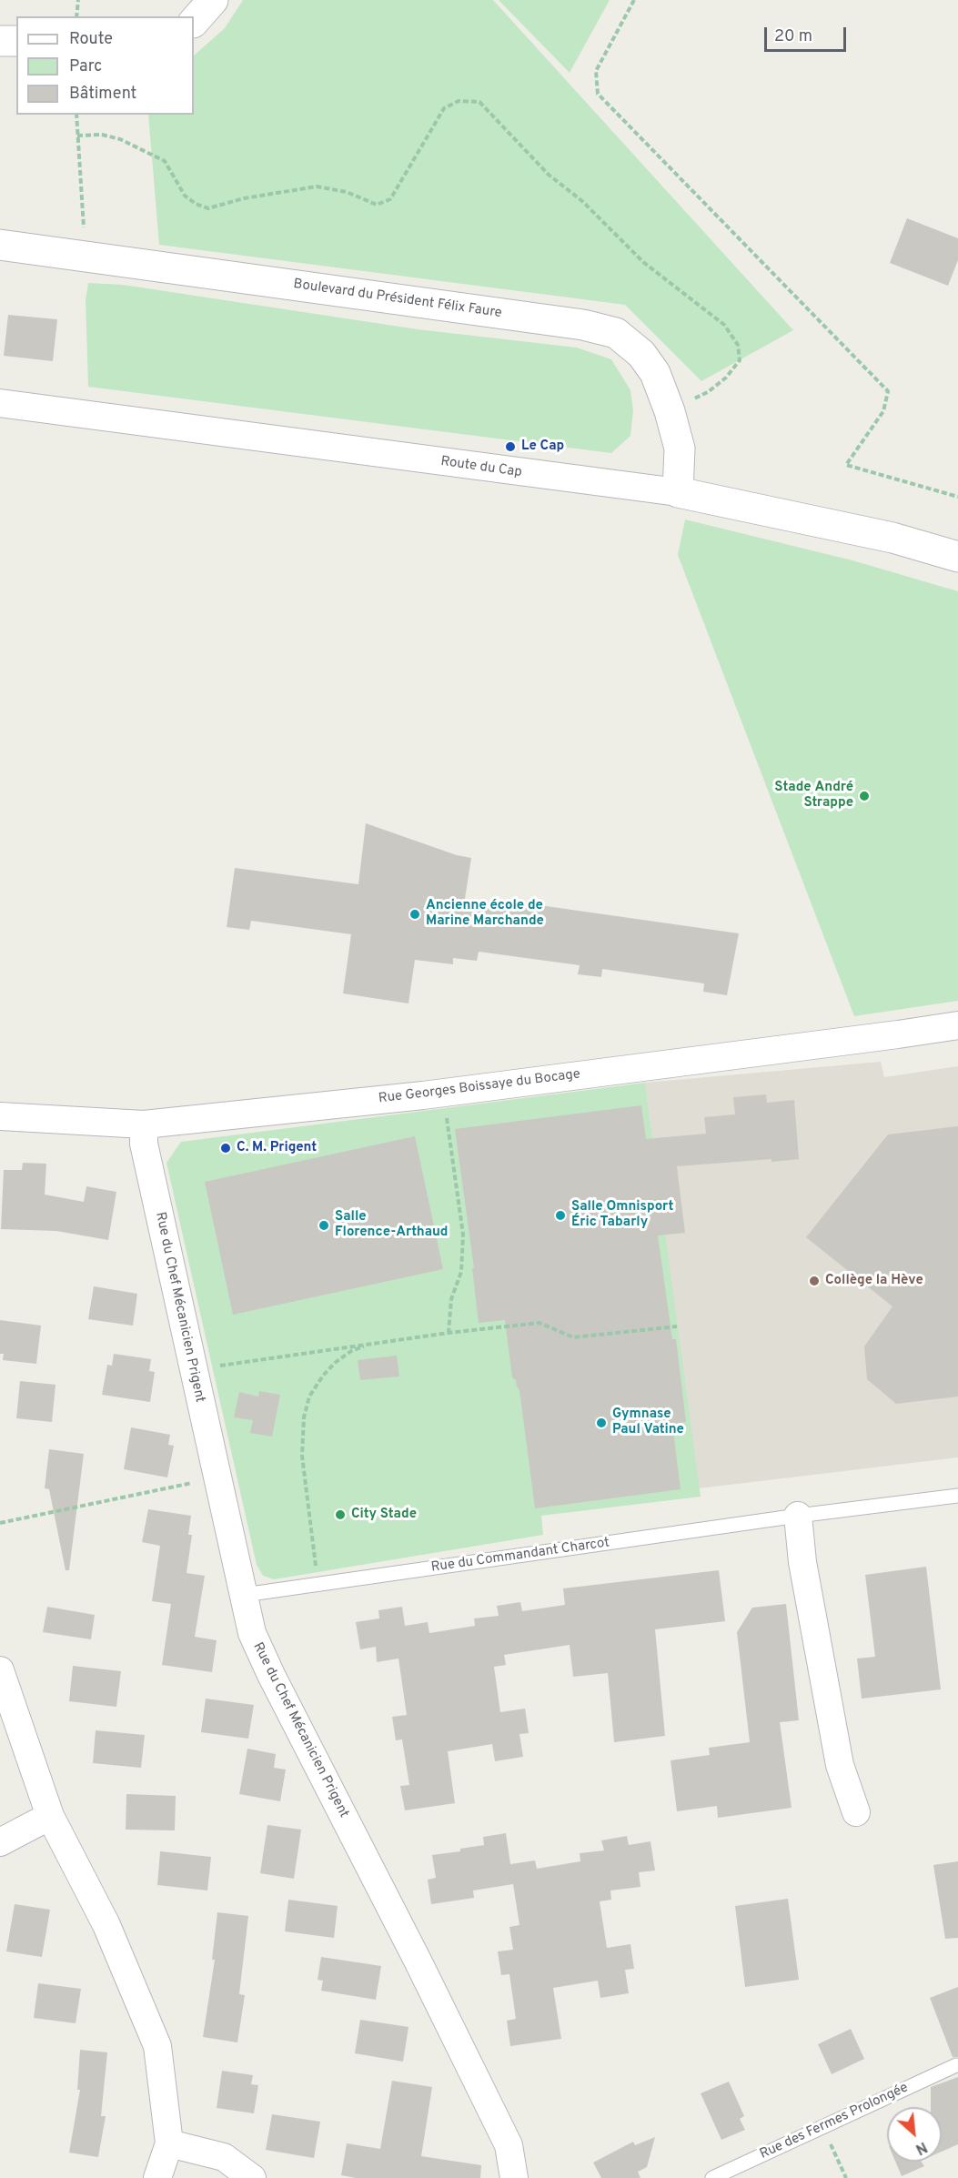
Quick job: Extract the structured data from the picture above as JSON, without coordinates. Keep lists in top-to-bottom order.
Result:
{
  "streets": {
    "street": [
      "Boulevard du Président Félix Faure",
      "Route du Cap",
      "Rue Georges Boissaye du Bocage",
      "Rue du Chef Mécanicien Prigent"
    ],
    "lane": ["Rue du Commandant Charcot", "Rue des Fermes Prolongée"]
  },
  "crossings": [
    ["Boulevard du Président Félix Faure", "Route du Cap"],
    ["Rue Georges Boissaye du Bocage", "Rue du Chef Mécanicien Prigent"],
    ["Rue du Chef Mécanicien Prigent", "Rue du Commandant Charcot"]
  ],
  "places": [
    "Le Cap",
    "Stade André Strappe",
    "Ancienne école de Marine Marchande",
    "C. M. Prigent",
    "Salle Omnisport Éric Tabarly",
    "Salle Florence-Arthaud",
    "Collège la Hève",
    "Gymnase Paul Vatine",
    "City Stade"
  ],
  "legend": ["Route", "Parc", "Bâtiment"],
  "scale_bar": "20 m",
  "north": "bottom right"
}
